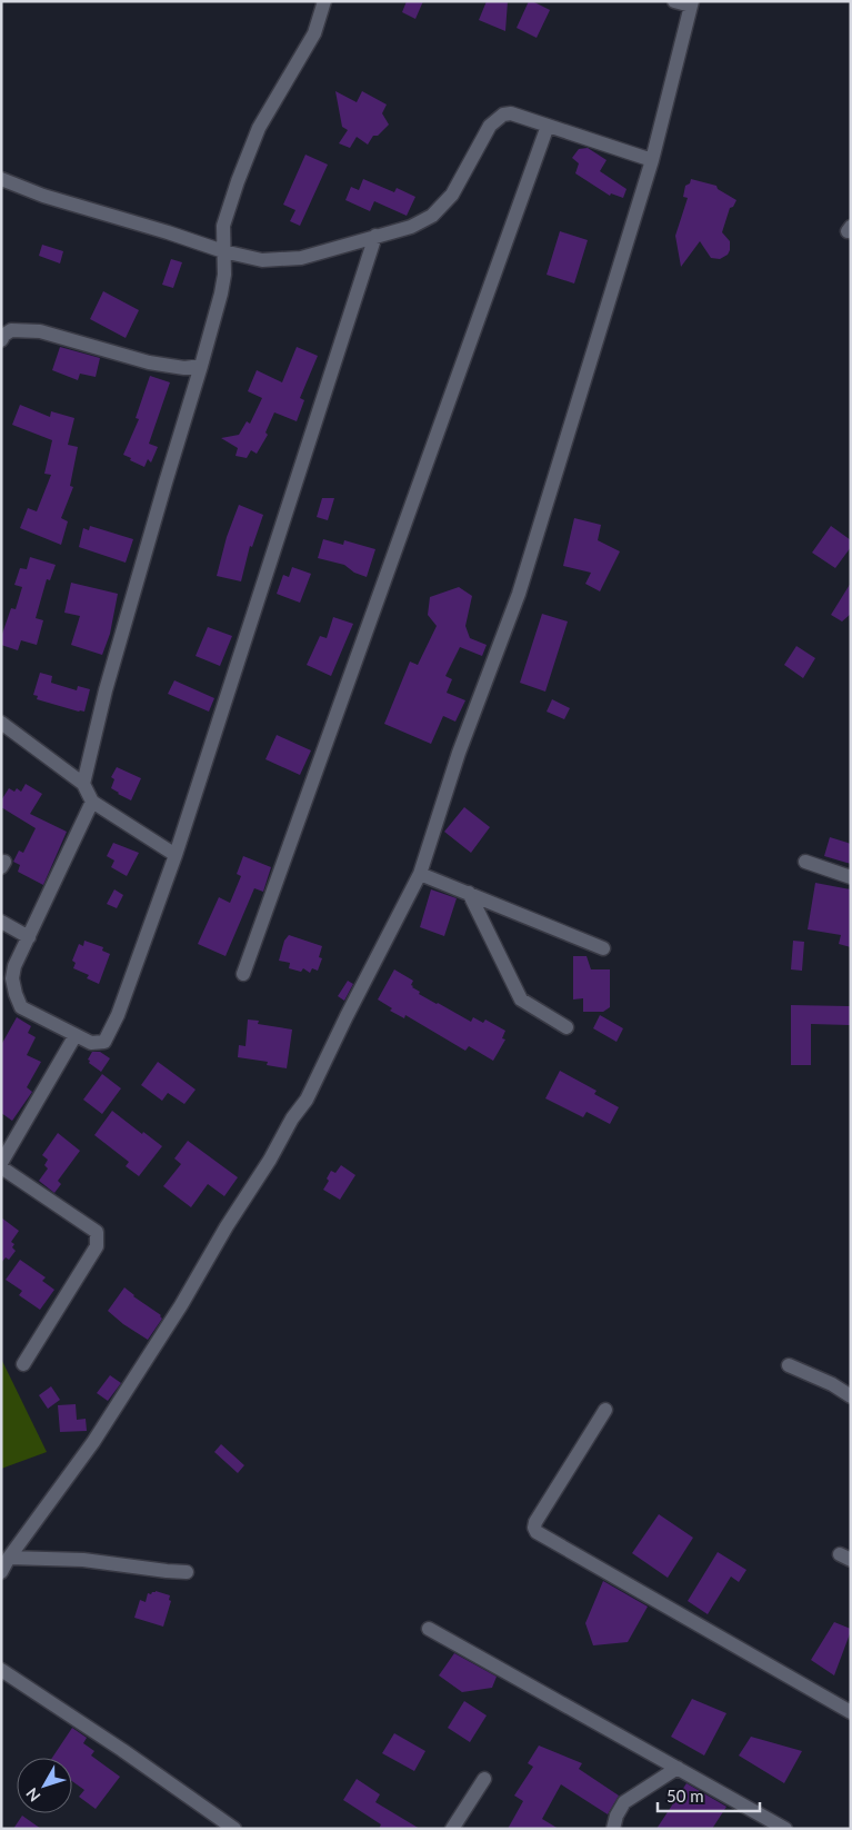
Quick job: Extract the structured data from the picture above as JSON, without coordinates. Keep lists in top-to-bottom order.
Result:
{
  "scale_bar": "50 m",
  "north": "bottom left"
}
